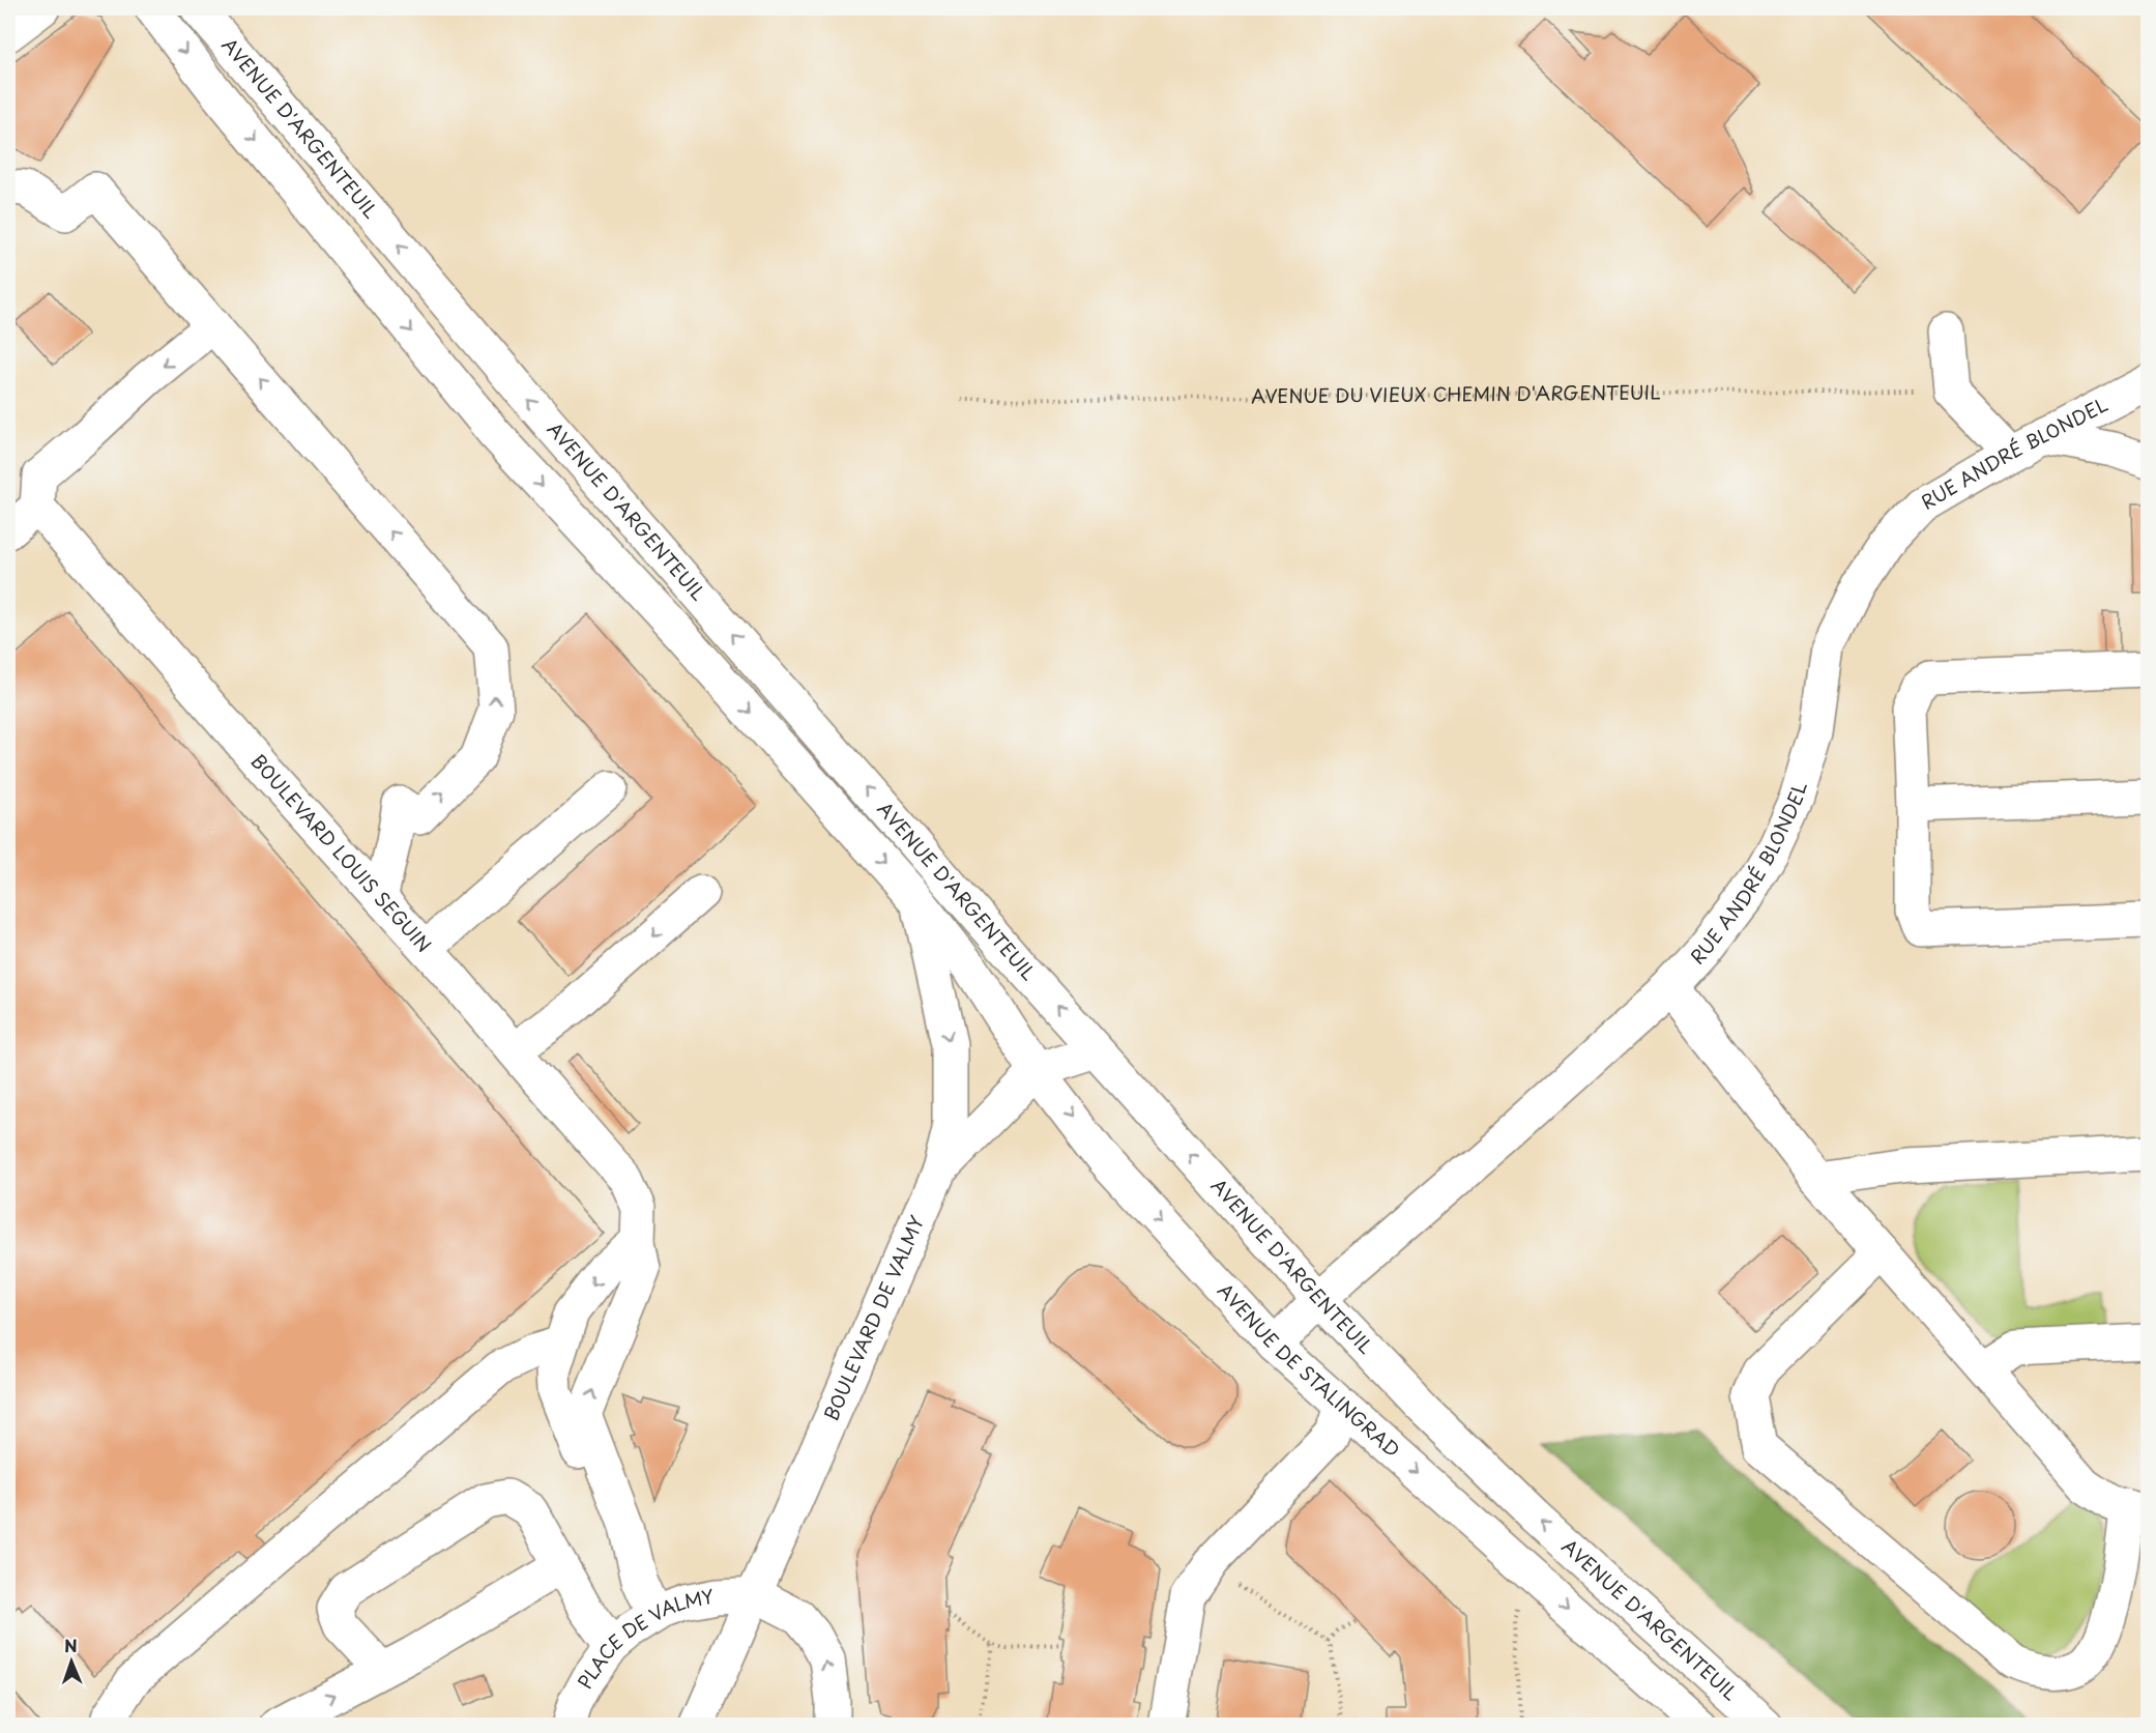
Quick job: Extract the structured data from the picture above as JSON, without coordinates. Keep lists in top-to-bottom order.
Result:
{
  "streets": {
    "main road": [
      "AVENUE D'ARGENTEUIL",
      "RUE ANDRÉ BLONDEL",
      "BOULEVARD LOUIS SEGUIN",
      "BOULEVARD DE VALMY",
      "AVENUE DE STALINGRAD",
      "PLACE DE VALMY"
    ],
    "path": ["AVENUE DU VIEUX CHEMIN D'ARGENTEUIL"]
  },
  "crossings": [
    ["AVENUE D'ARGENTEUIL", "RUE ANDRÉ BLONDEL"],
    ["AVENUE D'ARGENTEUIL", "BOULEVARD DE VALMY"],
    ["AVENUE D'ARGENTEUIL", "AVENUE DE STALINGRAD"],
    ["RUE ANDRÉ BLONDEL", "AVENUE DE STALINGRAD"],
    ["BOULEVARD LOUIS SEGUIN", "PLACE DE VALMY"],
    ["BOULEVARD DE VALMY", "AVENUE DE STALINGRAD"],
    ["BOULEVARD DE VALMY", "PLACE DE VALMY"]
  ],
  "one_way": ["AVENUE DE STALINGRAD"],
  "north": "top"
}
